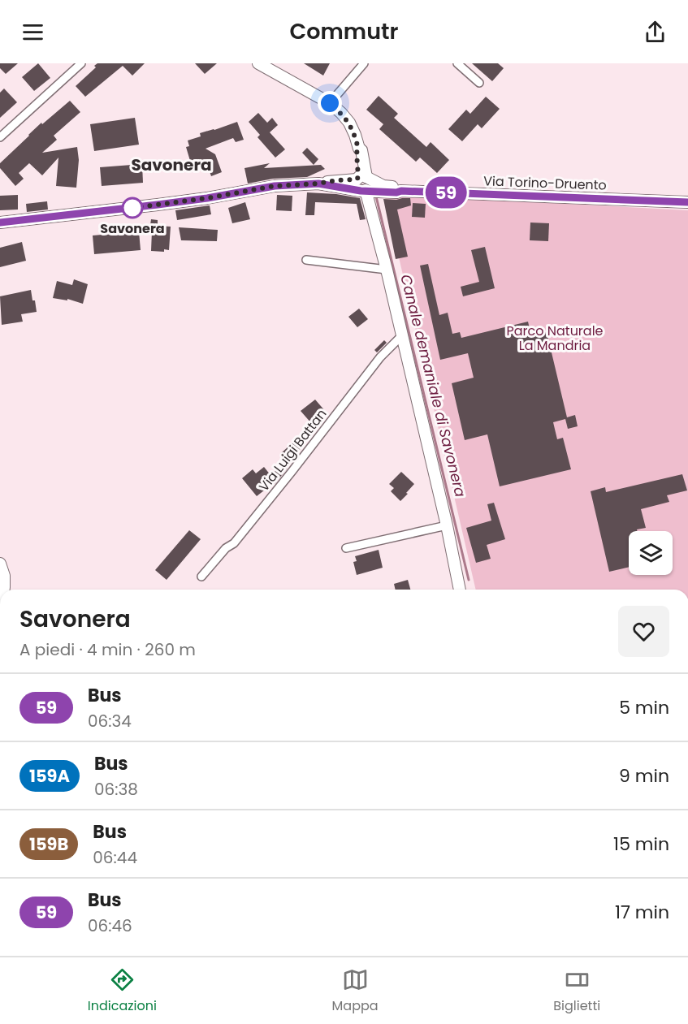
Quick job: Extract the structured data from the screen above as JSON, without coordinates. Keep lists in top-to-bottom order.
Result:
{
  "streets": {
    "street": ["Via Torino-Druento", "Via Luigi Battan"]
  },
  "districts": ["Savonera"],
  "water": ["Canale demaniale di Savonera"],
  "parks": ["Parco Naturale La Mandria"],
  "places": ["Savonera"],
  "lines": ["bus line 59"],
  "page": {
    "header": "Commutr",
    "on_map": "59",
    "heading": ["Savonera", "A piedi · 4 min · 260 m"],
    "list": [
      {
        "mark": "59",
        "name": "Bus",
        "note": "06:34",
        "value": "5 min"
      },
      {
        "mark": "159A",
        "name": "Bus",
        "note": "06:38",
        "value": "9 min"
      },
      {
        "mark": "159B",
        "name": "Bus",
        "note": "06:44",
        "value": "15 min"
      },
      {
        "mark": "59",
        "name": "Bus",
        "note": "06:46",
        "value": "17 min"
      }
    ],
    "tabs": ["Indicazioni", "Mappa", "Biglietti"]
  }
}
